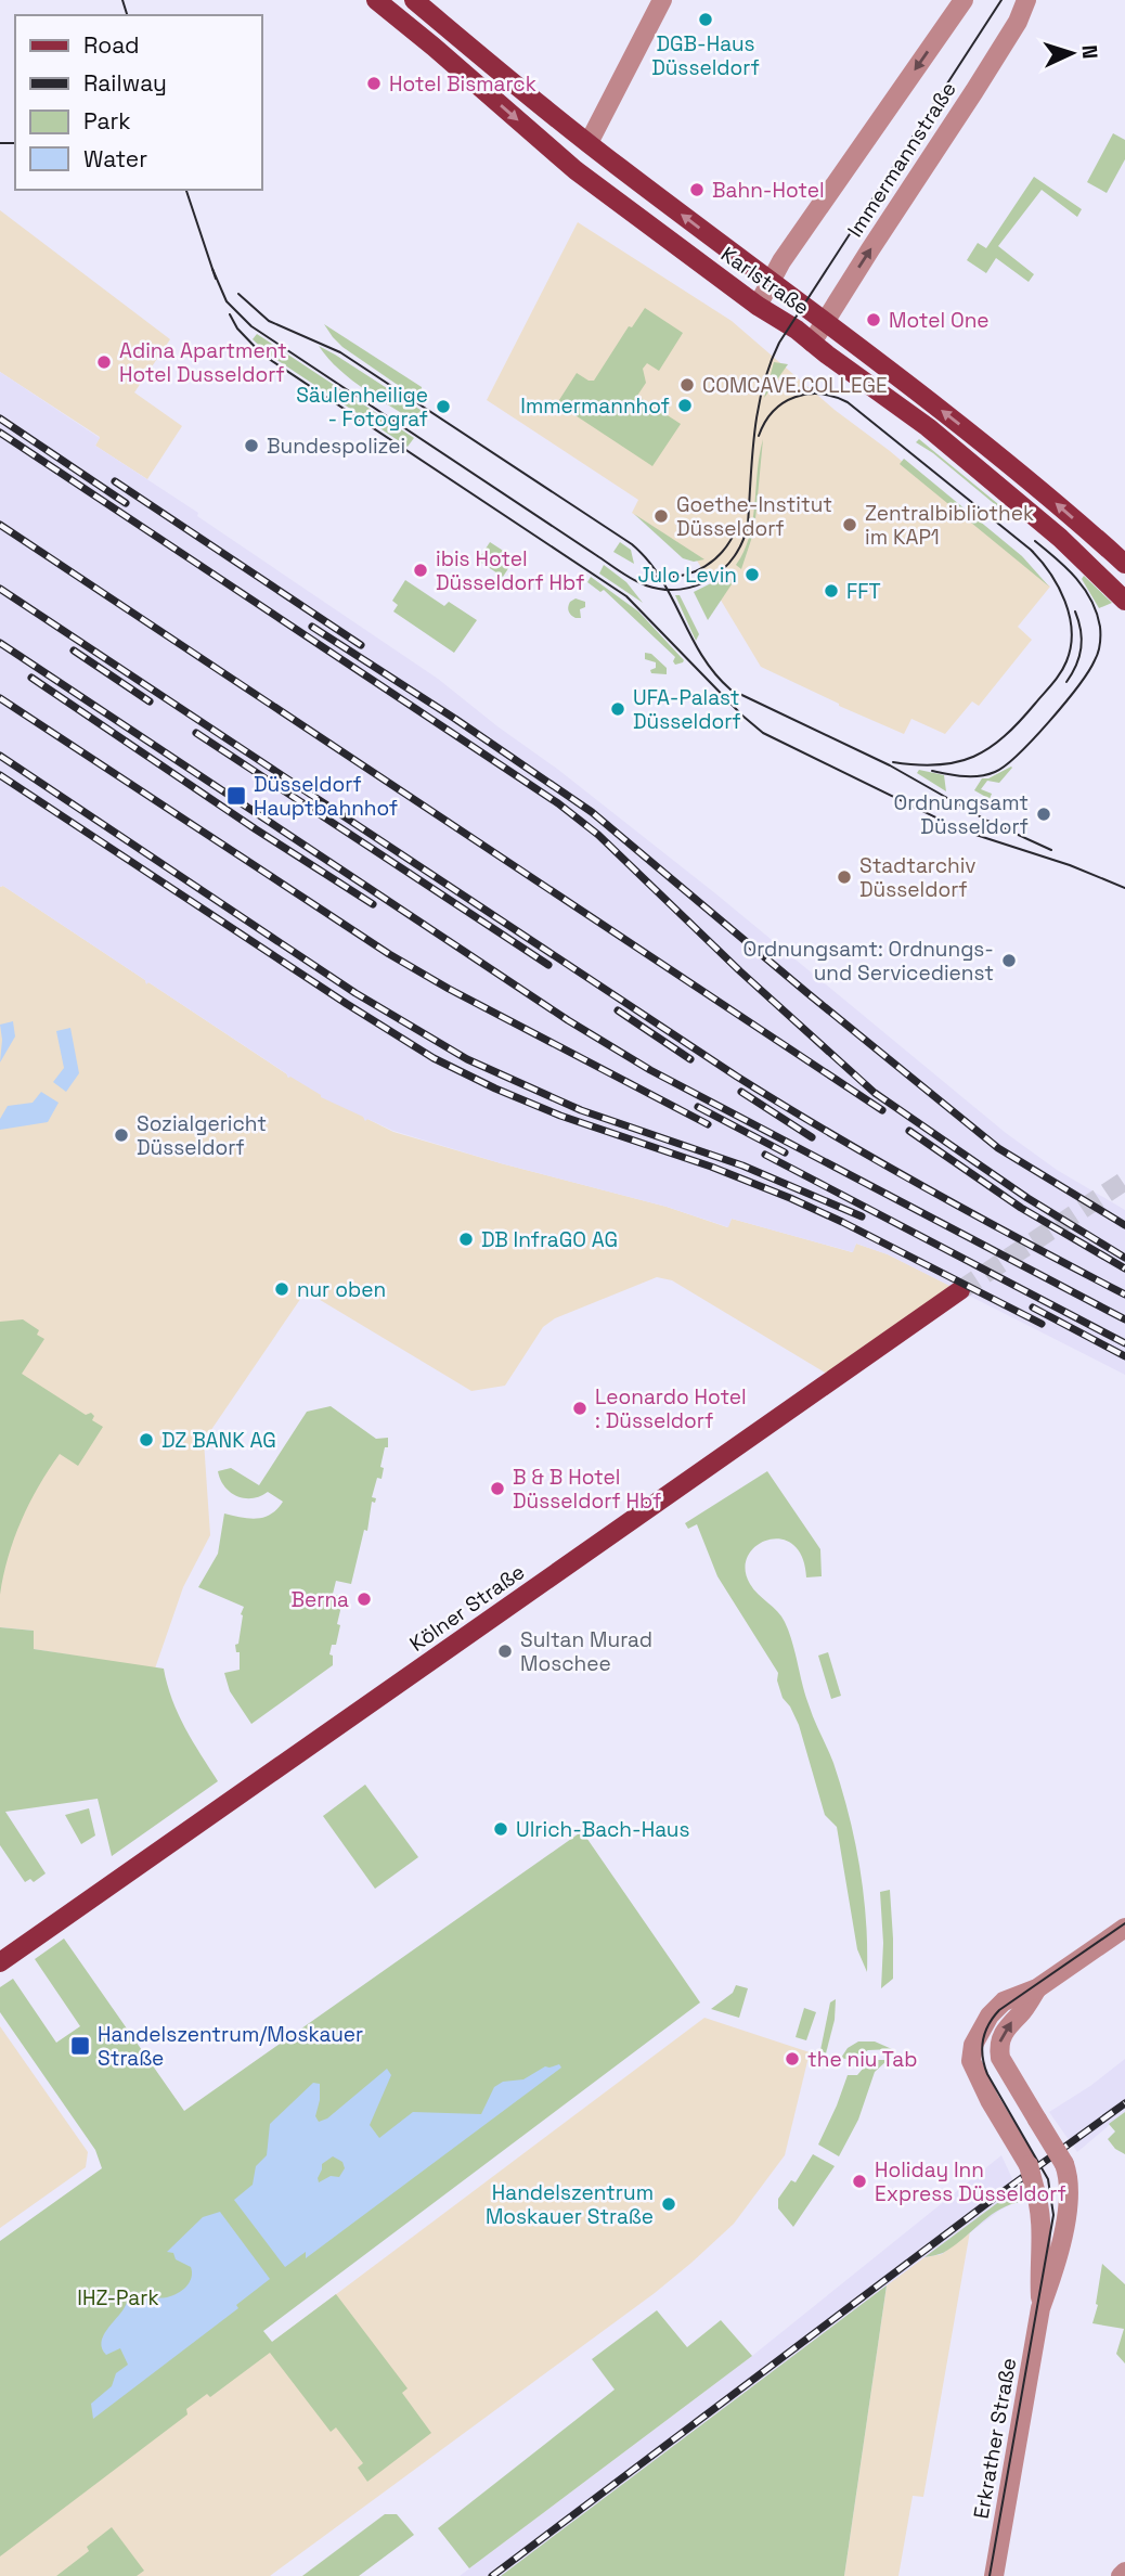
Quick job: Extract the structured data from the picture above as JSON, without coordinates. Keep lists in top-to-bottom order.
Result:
{
  "streets": {
    "main road": ["Karlstraße", "Kölner Straße"],
    "street": ["Immermannstraße", "Erkrather Straße"]
  },
  "crossings": [
    ["Immermannstraße", "Karlstraße"]
  ],
  "parks": ["IHZ-Park"],
  "places": {
    "other": [
      "DGB-Haus Düsseldorf",
      "Hotel Bismarck",
      "Bahn-Hotel",
      "Motel One",
      "Adina Apartment Hotel Dusseldorf",
      "COMCAVE.COLLEGE",
      "Immermannhof",
      "Säulenheilige - Fotograf",
      "Bundespolizei",
      "Goethe-Institut Düsseldorf",
      "Zentralbibliothek im KAP1",
      "ibis Hotel Düsseldorf Hbf",
      "Julo Levin",
      "FFT",
      "UFA-Palast Düsseldorf",
      "Ordnungsamt Düsseldorf",
      "Stadtarchiv Düsseldorf",
      "Ordnungsamt: Ordnungs- und Servicedienst",
      "Sozialgericht Düsseldorf",
      "DB InfraGO AG",
      "nur oben",
      "Leonardo Hotel : Düsseldorf",
      "DZ BANK AG",
      "B & B Hotel Düsseldorf Hbf",
      "Berna",
      "Sultan Murad Moschee",
      "Ulrich-Bach-Haus",
      "the niu Tab",
      "Holiday Inn Express Düsseldorf",
      "Handelszentrum Moskauer Straße"
    ],
    "transit": ["Düsseldorf Hauptbahnhof", "Handelszentrum/Moskauer Straße"]
  },
  "legend": [
    "Road",
    "Railway",
    "Park",
    "Water"
  ],
  "north": "right"
}
